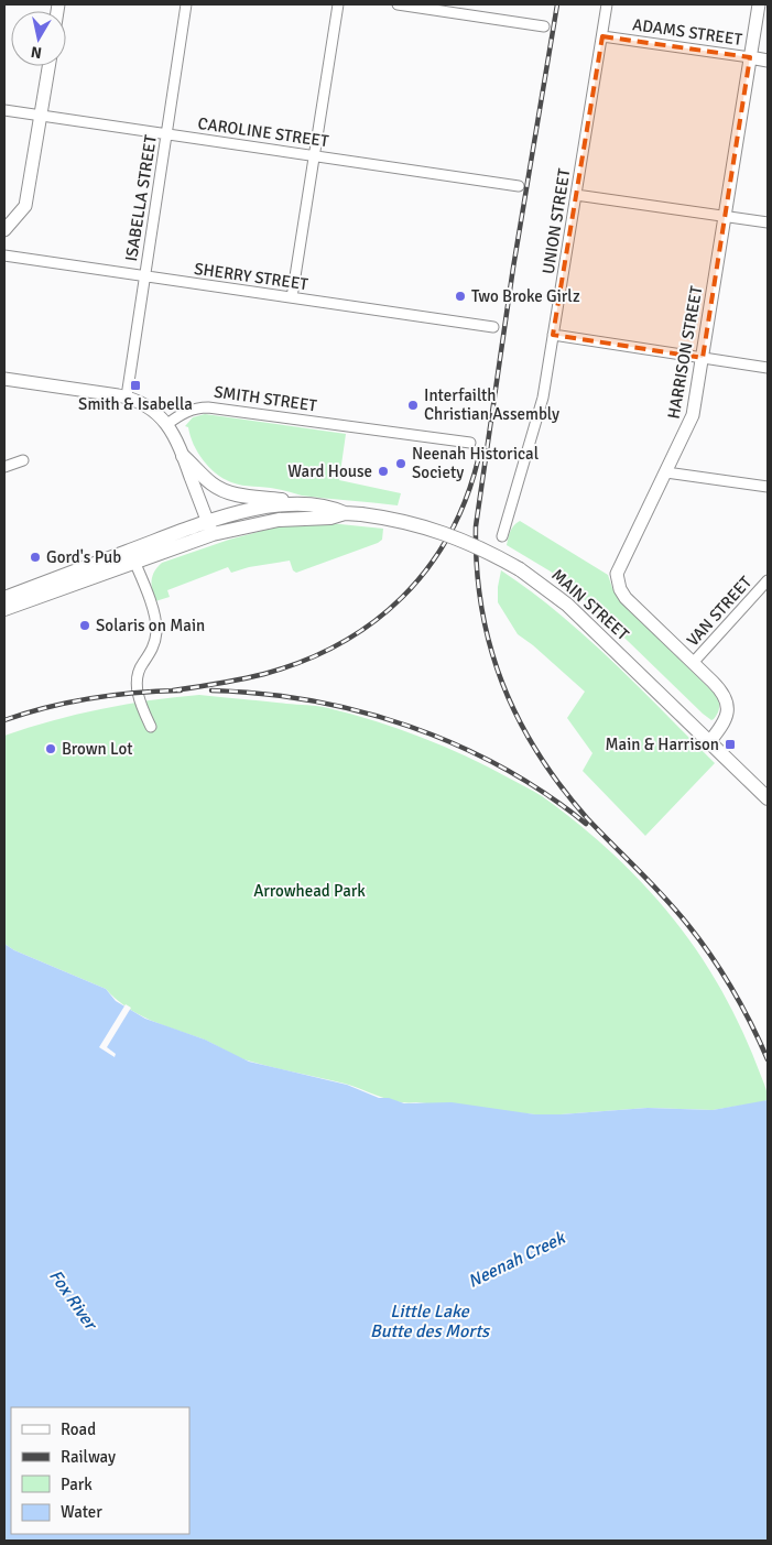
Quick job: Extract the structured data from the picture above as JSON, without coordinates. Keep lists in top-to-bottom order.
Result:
{
  "streets": {
    "main road": ["MAIN STREET"],
    "street": [
      "ADAMS STREET",
      "CAROLINE STREET",
      "ISABELLA STREET",
      "UNION STREET",
      "SHERRY STREET",
      "HARRISON STREET",
      "SMITH STREET",
      "VAN STREET"
    ]
  },
  "crossings": [
    ["ADAMS STREET", "UNION STREET"],
    ["ADAMS STREET", "HARRISON STREET"],
    ["CAROLINE STREET", "ISABELLA STREET"],
    ["ISABELLA STREET", "SHERRY STREET"],
    ["HARRISON STREET", "MAIN STREET"],
    ["HARRISON STREET", "VAN STREET"]
  ],
  "water": ["Neenah Creek", "Fox River", "Little Lake Butte des Morts"],
  "parks": ["Arrowhead Park"],
  "places": {
    "other": [
      "Two Broke Girlz",
      "Interfailth Christian Assembly",
      "Neenah Historical Society",
      "Ward House",
      "Gord's Pub",
      "Solaris on Main",
      "Brown Lot"
    ],
    "transit": ["Smith & Isabella", "Main & Harrison"]
  },
  "legend": [
    "Road",
    "Railway",
    "Park",
    "Water"
  ],
  "north": "bottom"
}
